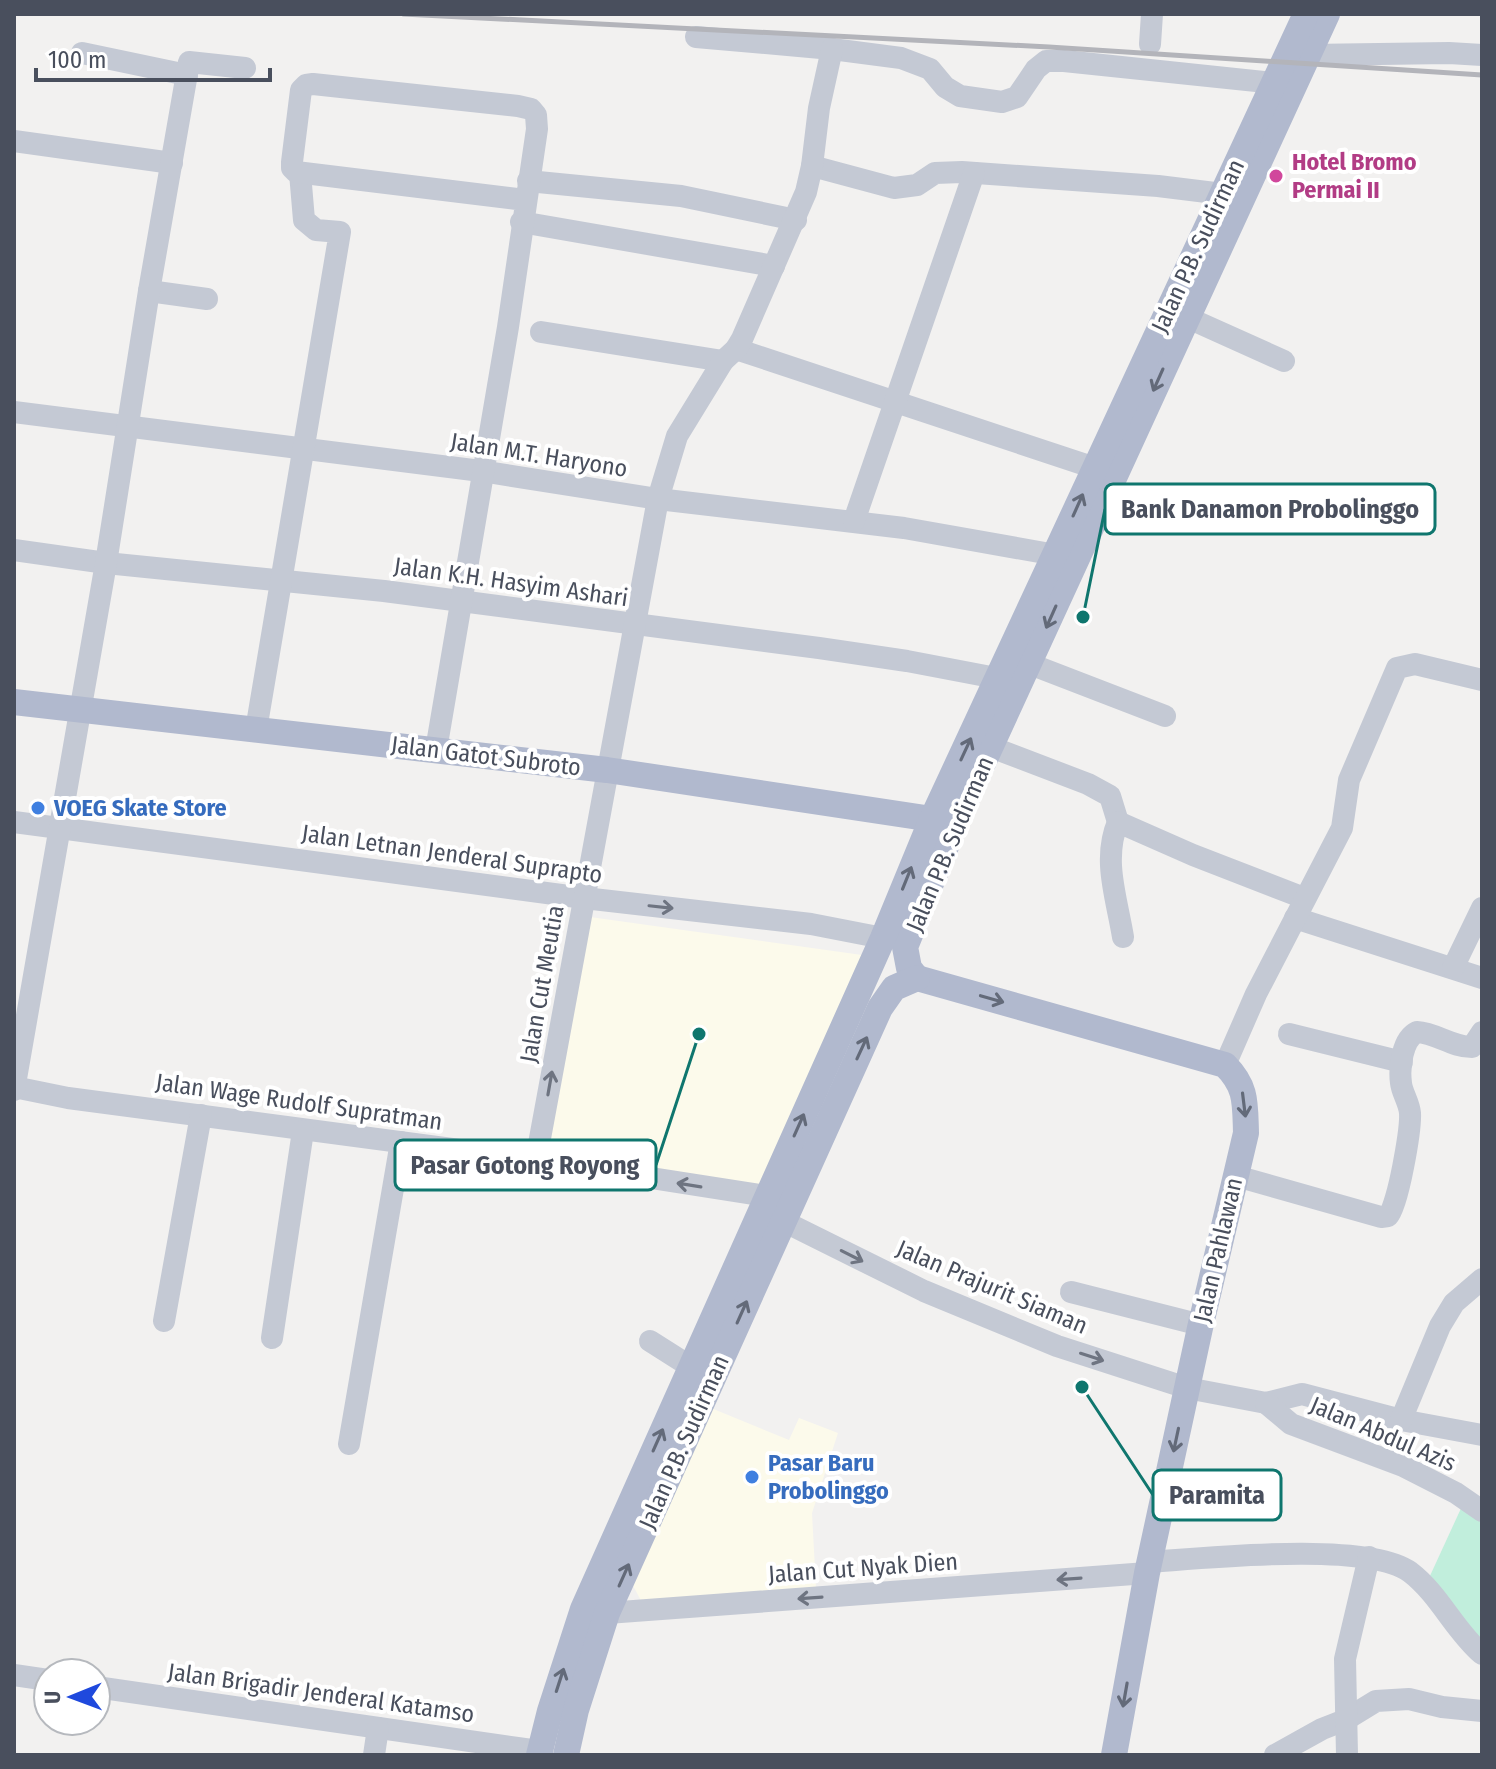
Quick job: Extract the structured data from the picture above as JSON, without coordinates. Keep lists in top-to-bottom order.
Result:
{
  "streets": {
    "main road": ["Jalan P.B. Sudirman", "Jalan Gatot Subroto", "Jalan Pahlawan"],
    "street": [
      "Jalan M.T. Haryono",
      "Jalan K.H. Hasyim Ashari",
      "Jalan Letnan Jenderal Suprapto",
      "Jalan Cut Meutia",
      "Jalan Wage Rudolf Supratman",
      "Jalan Prajurit Siaman",
      "Jalan Abdul Azis",
      "Jalan Cut Nyak Dien",
      "Jalan Brigadir Jenderal Katamso"
    ]
  },
  "crossings": [
    ["Jalan P.B. Sudirman", "Jalan M.T. Haryono"],
    ["Jalan P.B. Sudirman", "Jalan K.H. Hasyim Ashari"],
    ["Jalan P.B. Sudirman", "Jalan Gatot Subroto"],
    ["Jalan P.B. Sudirman", "Jalan Letnan Jenderal Suprapto"],
    ["Jalan P.B. Sudirman", "Jalan Wage Rudolf Supratman"],
    ["Jalan P.B. Sudirman", "Jalan Prajurit Siaman"],
    ["Jalan P.B. Sudirman", "Jalan Cut Nyak Dien"],
    ["Jalan P.B. Sudirman", "Jalan Brigadir Jenderal Katamso"],
    ["Jalan M.T. Haryono", "Jalan Cut Meutia"],
    ["Jalan K.H. Hasyim Ashari", "Jalan Cut Meutia"],
    ["Jalan Gatot Subroto", "Jalan Cut Meutia"],
    ["Jalan Letnan Jenderal Suprapto", "Jalan Cut Meutia"],
    ["Jalan Cut Meutia", "Jalan Wage Rudolf Supratman"],
    ["Jalan Pahlawan", "Jalan Prajurit Siaman"],
    ["Jalan Pahlawan", "Jalan Cut Nyak Dien"],
    ["Jalan Prajurit Siaman", "Jalan Abdul Azis"]
  ],
  "one_way": ["Jalan Pahlawan", "Jalan Cut Nyak Dien"],
  "places": [
    "Hotel Bromo Permai II",
    "Bank Danamon Probolinggo",
    "VOEG Skate Store",
    "Pasar Gotong Royong",
    "Paramita",
    "Pasar Baru Probolinggo"
  ],
  "scale_bar": "100 m",
  "north": "left"
}
